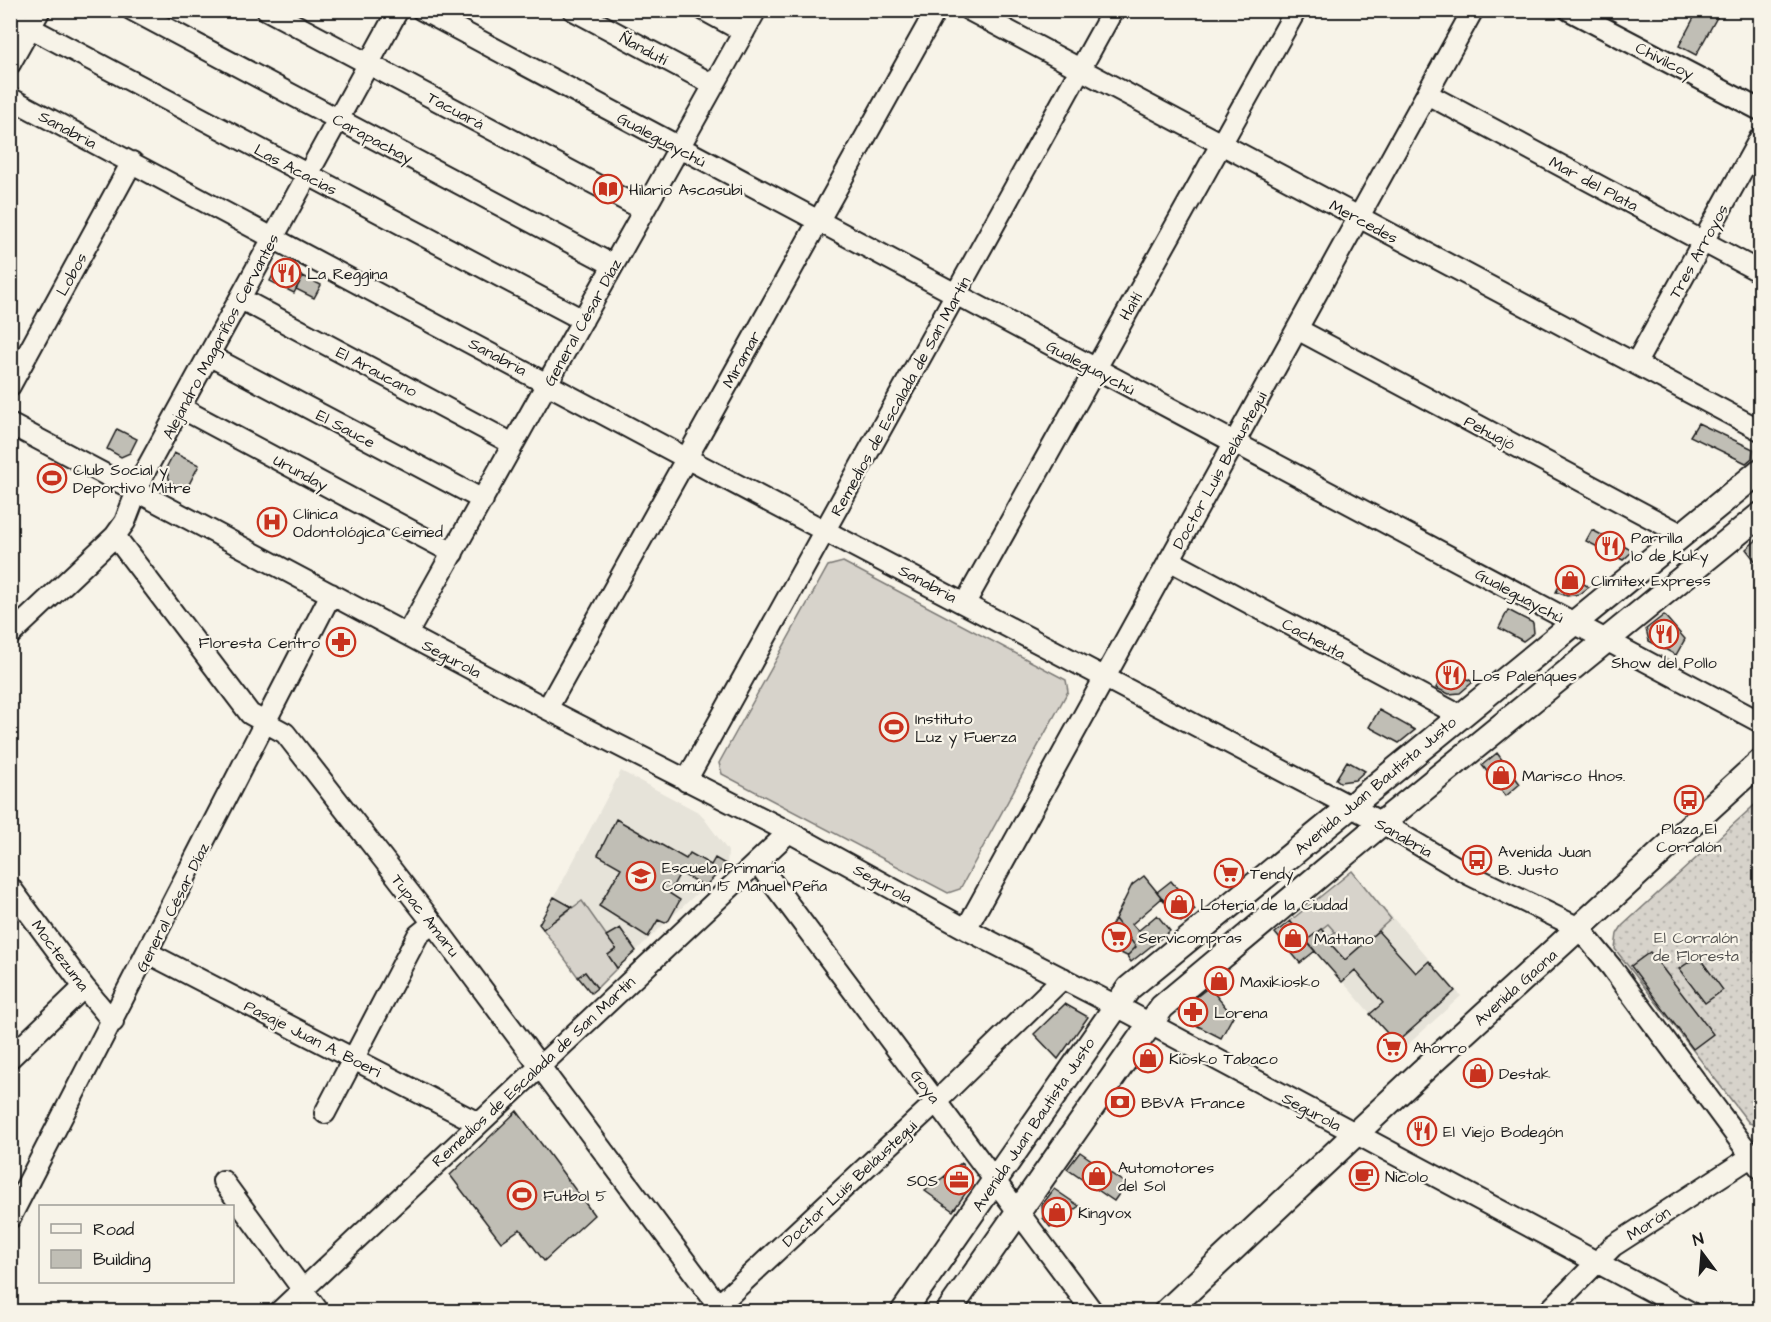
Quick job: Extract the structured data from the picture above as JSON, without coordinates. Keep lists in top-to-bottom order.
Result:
{
  "streets": {
    "main road": ["Avenida Juan Bautista Justo", "Avenida Gaona"],
    "street": [
      "Ñandutí",
      "Chivilcoy",
      "Tacuará",
      "Sanabria",
      "Carapachay",
      "Gualeguaychú",
      "Las Acacias",
      "Mar del Plata",
      "Mercedes",
      "Tres Arroyos",
      "Lobos",
      "Haití",
      "General César Díaz",
      "Alejandro Magariños Cervantes",
      "Miramar",
      "El Araucano",
      "Remedios de Escalada de San Martín",
      "El Sauce",
      "Pehuajó",
      "Doctor Luis Beláustegui",
      "Urunday",
      "Cacheuta",
      "Segurola",
      "Tupac Amaru",
      "Moctezuma",
      "Pasaje Juan A. Boeri",
      "Goya",
      "Morón"
    ]
  },
  "crossings": [
    ["Ñandutí", "General César Díaz"],
    ["Tacuará", "General César Díaz"],
    ["Tacuará", "Alejandro Magariños Cervantes"],
    ["Sanabria", "Lobos"],
    ["Sanabria", "Haití"],
    ["Sanabria", "General César Díaz"],
    ["Sanabria", "Alejandro Magariños Cervantes"],
    ["Sanabria", "Miramar"],
    ["Sanabria", "Remedios de Escalada de San Martín"],
    ["Sanabria", "Doctor Luis Beláustegui"],
    ["Sanabria", "Avenida Juan Bautista Justo"],
    ["Sanabria", "Avenida Gaona"],
    ["Sanabria", "Morón"],
    ["Carapachay", "General César Díaz"],
    ["Carapachay", "Alejandro Magariños Cervantes"],
    ["Gualeguaychú", "Haití"],
    ["Gualeguaychú", "General César Díaz"],
    ["Gualeguaychú", "Miramar"],
    ["Gualeguaychú", "Remedios de Escalada de San Martín"],
    ["Gualeguaychú", "Doctor Luis Beláustegui"],
    ["Gualeguaychú", "Avenida Juan Bautista Justo"],
    ["Las Acacias", "General César Díaz"],
    ["Las Acacias", "Alejandro Magariños Cervantes"],
    ["Mar del Plata", "Tres Arroyos"],
    ["Mar del Plata", "Doctor Luis Beláustegui"],
    ["Mercedes", "Tres Arroyos"],
    ["Mercedes", "Haití"],
    ["Mercedes", "Remedios de Escalada de San Martín"],
    ["Mercedes", "Doctor Luis Beláustegui"],
    ["General César Díaz", "El Araucano"],
    ["General César Díaz", "El Sauce"],
    ["General César Díaz", "Urunday"],
    ["General César Díaz", "Segurola"],
    ["General César Díaz", "Tupac Amaru"],
    ["General César Díaz", "Moctezuma"],
    ["General César Díaz", "Pasaje Juan A. Boeri"],
    ["Alejandro Magariños Cervantes", "El Araucano"],
    ["Alejandro Magariños Cervantes", "El Sauce"],
    ["Alejandro Magariños Cervantes", "Urunday"],
    ["Alejandro Magariños Cervantes", "Segurola"],
    ["Alejandro Magariños Cervantes", "Tupac Amaru"],
    ["Miramar", "Segurola"],
    ["Remedios de Escalada de San Martín", "Segurola"],
    ["Remedios de Escalada de San Martín", "Tupac Amaru"],
    ["Remedios de Escalada de San Martín", "Pasaje Juan A. Boeri"],
    ["Remedios de Escalada de San Martín", "Goya"],
    ["Pehuajó", "Doctor Luis Beláustegui"],
    ["Pehuajó", "Avenida Juan Bautista Justo"],
    ["Doctor Luis Beláustegui", "Cacheuta"],
    ["Doctor Luis Beláustegui", "Segurola"],
    ["Doctor Luis Beláustegui", "Tupac Amaru"],
    ["Doctor Luis Beláustegui", "Goya"],
    ["Cacheuta", "Avenida Juan Bautista Justo"],
    ["Segurola", "Avenida Juan Bautista Justo"],
    ["Segurola", "Avenida Gaona"],
    ["Segurola", "Morón"],
    ["Avenida Juan Bautista Justo", "Goya"]
  ],
  "parks": ["El Corralón de Floresta"],
  "places": {
    "library": ["Hilario Ascasubi"],
    "restaurant": [
      "La Reggina",
      "Parrilla lo de Kuky",
      "Show del Pollo",
      "Los Palenques",
      "El Viejo Bodegón"
    ],
    "sports": ["Club Social y Deportivo Mitre", "Instituto Luz y Fuerza", "Futbol 5"],
    "hospital": ["Clínica Odontológica Ceimed"],
    "shop": [
      "Climitex Express",
      "Marisco Hnos.",
      "Lotería de la Ciudad",
      "Mattano",
      "Maxikiosko",
      "Kiosko Tabaco",
      "Destak",
      "Automotores del Sol",
      "Kingvox"
    ],
    "pharmacy": ["Floresta Centro", "Lorena"],
    "bus stop": ["Plaza El Corralón", "Avenida Juan B. Justo"],
    "supermarket": ["Tendy", "Servicompras", "Ahorro"],
    "school or university": ["Escuela Primaria Común 15 Manuel Peña"],
    "bank": ["BBVA France"],
    "cafe": ["Nicolo"],
    "office": ["SOS"]
  },
  "legend": ["Road", "Building"],
  "north": "top"
}
